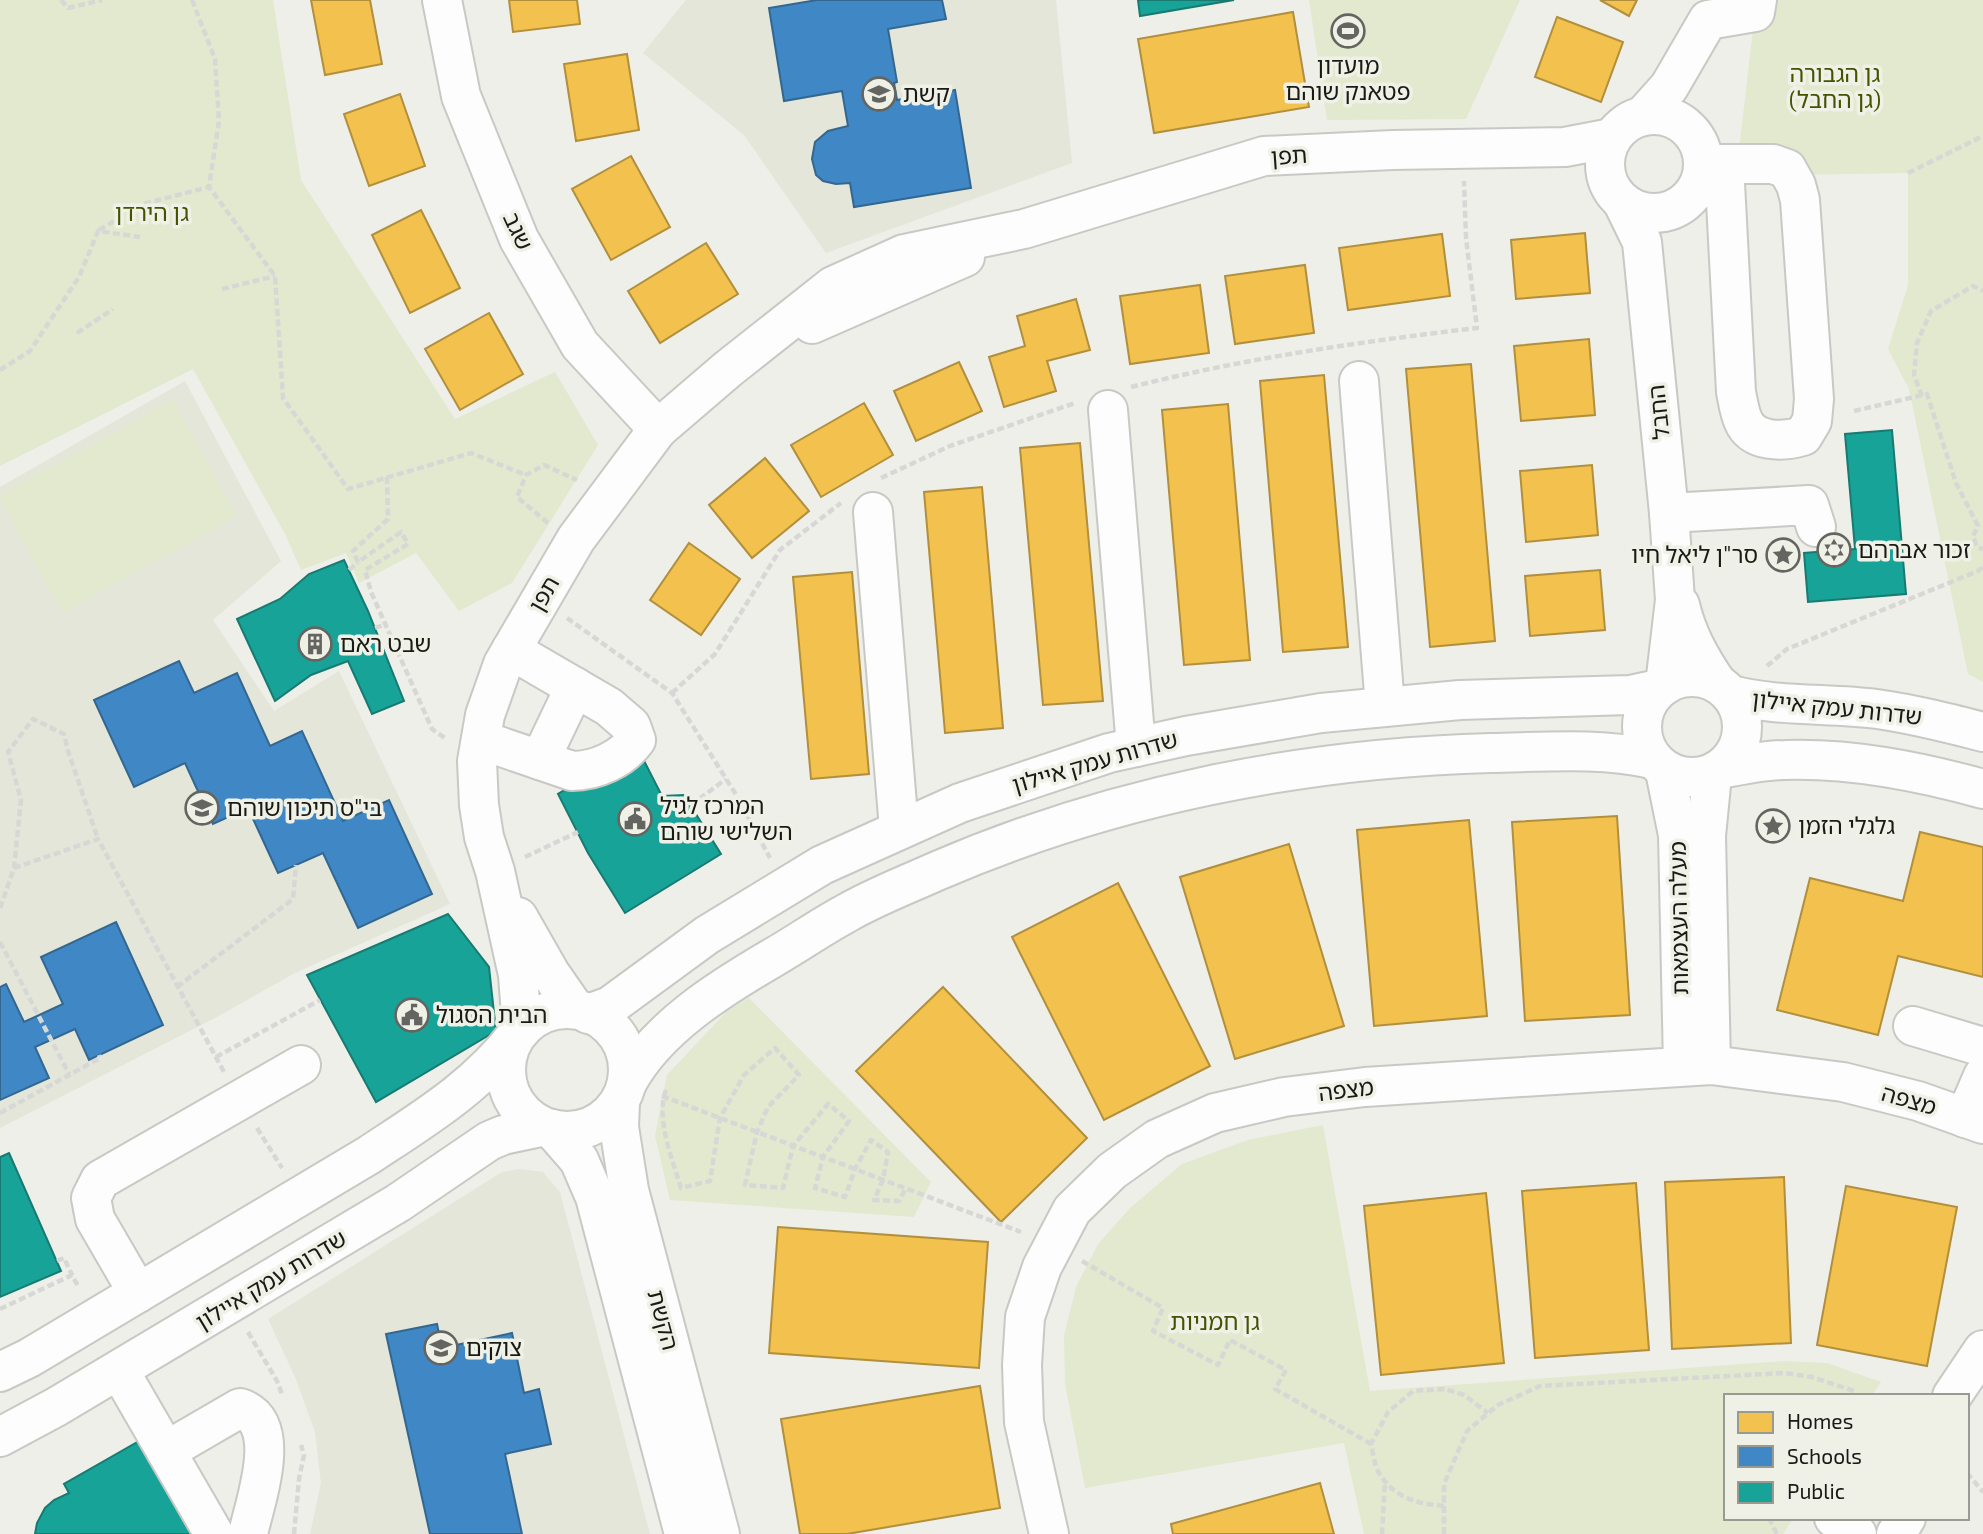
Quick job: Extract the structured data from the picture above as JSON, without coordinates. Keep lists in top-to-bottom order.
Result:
{
  "streets": {
    "street": [
      "תפן",
      "שגב",
      "החבל",
      "שדרות עמק איילון",
      "מעלה העצמאות",
      "מצפה",
      "הקשת"
    ]
  },
  "crossings": [
    ["תפן", "שגב"],
    ["תפן", "החבל"],
    ["תפן", "שדרות עמק איילון"],
    ["תפן", "הקשת"],
    ["החבל", "שדרות עמק איילון"],
    ["החבל", "מעלה העצמאות"],
    ["שדרות עמק איילון", "מעלה העצמאות"],
    ["שדרות עמק איילון", "הקשת"],
    ["מעלה העצמאות", "מצפה"]
  ],
  "parks": ["גן הגבורה (גן החבל)", "גן הירדן", "גן חמניות"],
  "places": {
    "sports": ["מועדון פטאנק שוהם"],
    "school or university": ["קשת", "בי\"ס תיכון שוהם", "צוקים"],
    "synagogue": ["זכור אברהם"],
    "place": ["סר\"ן ליאל חיו", "גלגלי הזמן"],
    "building": ["שבט ראם"],
    "public building": ["המרכז לגיל השלישי שוהם", "הבית הסגול"]
  },
  "legend": ["Homes", "Schools", "Public"]
}
